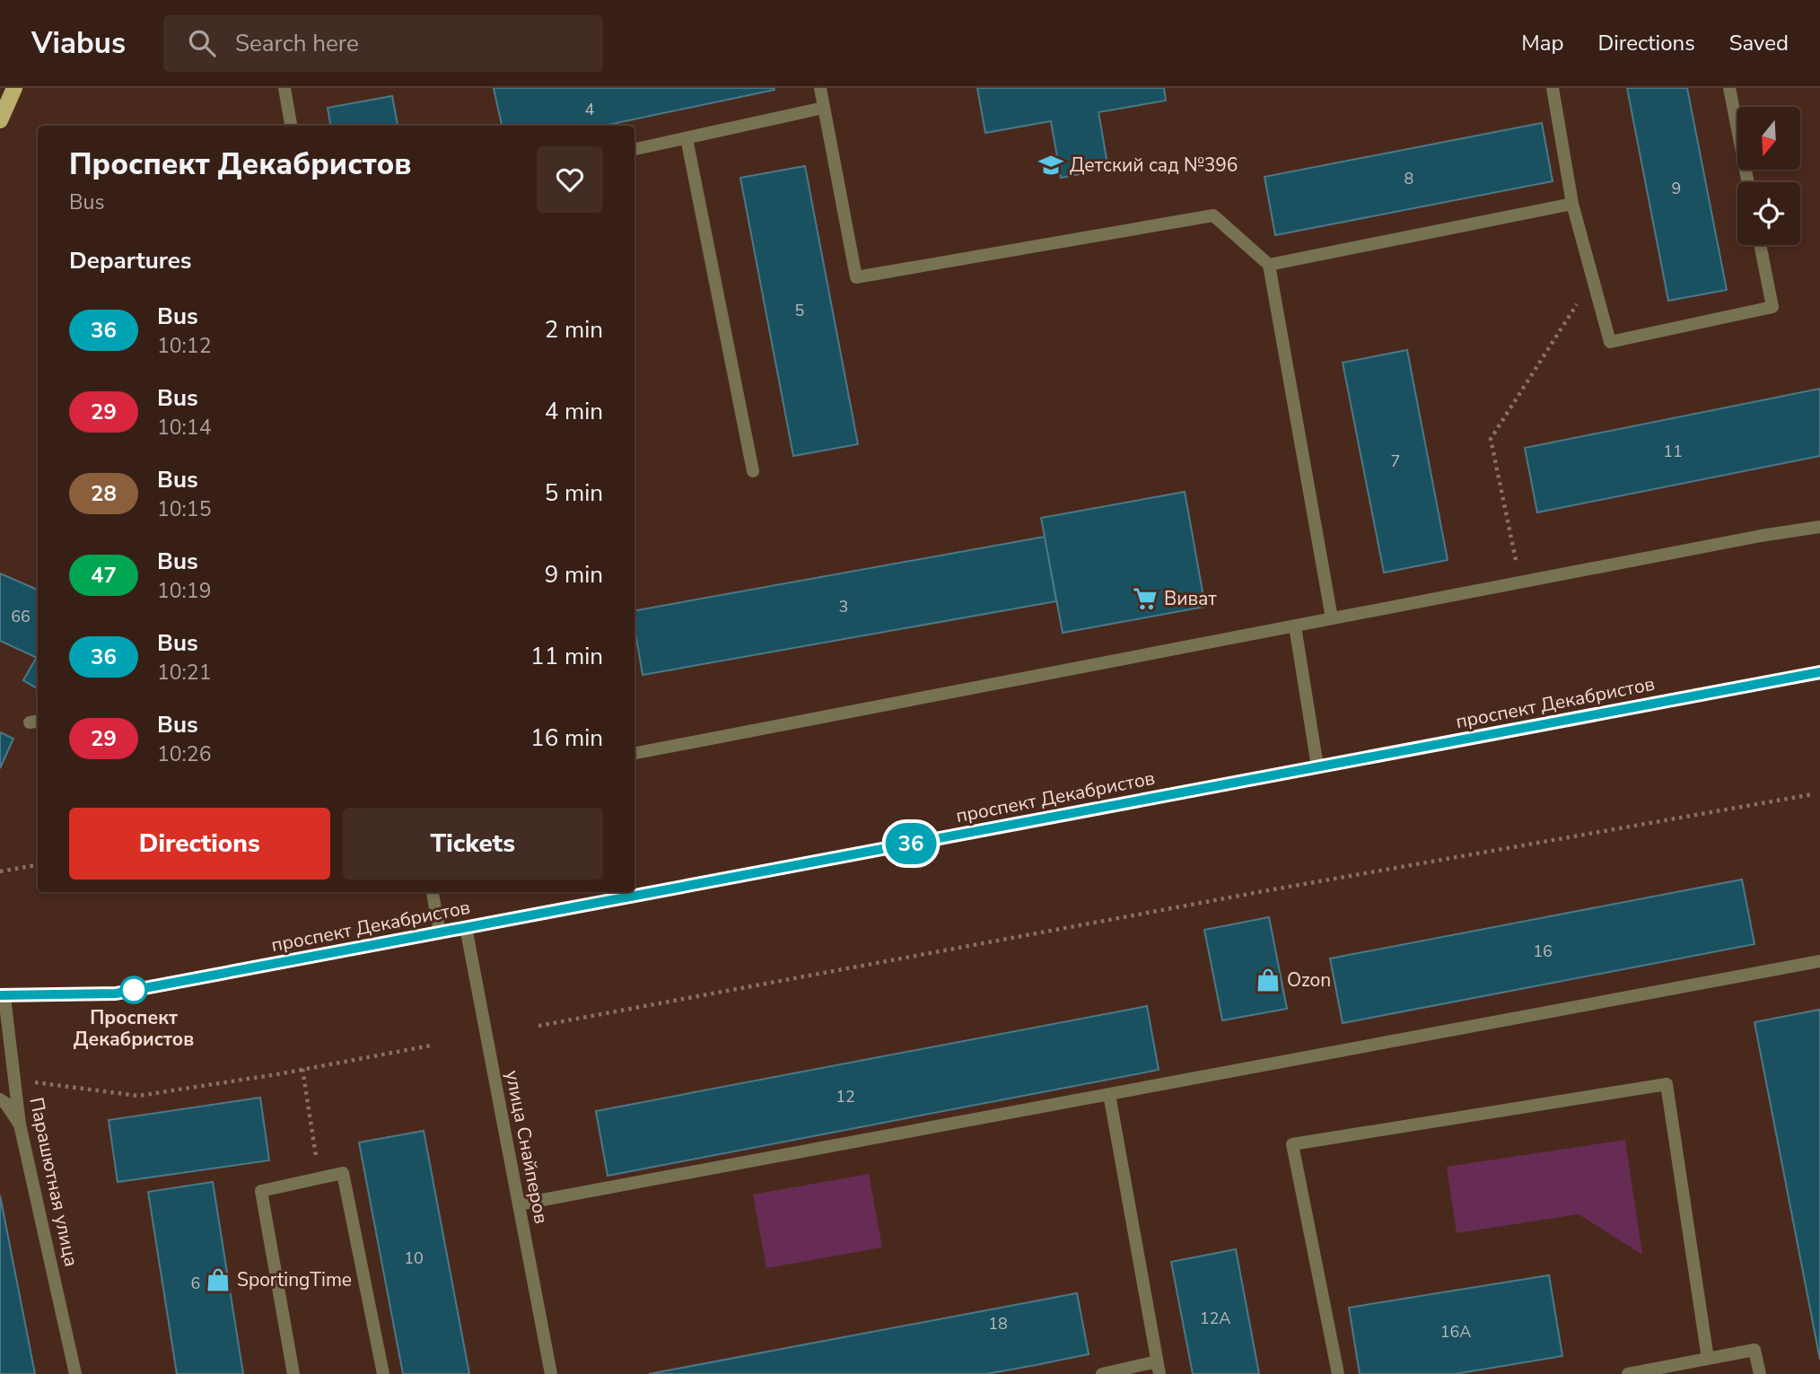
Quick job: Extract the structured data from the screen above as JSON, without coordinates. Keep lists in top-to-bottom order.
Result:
{
  "streets": {
    "main road": ["проспект Декабристов"],
    "street": ["улица Снайперов", "Парашютная улица"]
  },
  "crossings": [
    ["проспект Декабристов", "улица Снайперов"],
    ["проспект Декабристов", "Парашютная улица"]
  ],
  "places": {
    "school or university": ["Детский сад №396"],
    "supermarket": ["Виват"],
    "shop": ["Ozon", "SportingTime"],
    "other": ["Проспект Декабристов"]
  },
  "lines": ["bus line 36"],
  "house_numbers": [
    "4",
    "8",
    "9",
    "5",
    "11",
    "7",
    "3",
    "66",
    "16",
    "12",
    "10",
    "6",
    "12А",
    "18",
    "16А"
  ],
  "north": "bottom",
  "page": {
    "header": "Viabus",
    "search": "Search here",
    "nav": ["Map", "Directions", "Saved"],
    "on_map": "36",
    "heading": [
      ["Проспект Декабристов", "Bus"],
      "Departures"
    ],
    "list": [
      {
        "mark": "36",
        "name": "Bus",
        "note": "10:12",
        "value": "2 min"
      },
      {
        "mark": "29",
        "name": "Bus",
        "note": "10:14",
        "value": "4 min"
      },
      {
        "mark": "28",
        "name": "Bus",
        "note": "10:15",
        "value": "5 min"
      },
      {
        "mark": "47",
        "name": "Bus",
        "note": "10:19",
        "value": "9 min"
      },
      {
        "mark": "36",
        "name": "Bus",
        "note": "10:21",
        "value": "11 min"
      },
      {
        "mark": "29",
        "name": "Bus",
        "note": "10:26",
        "value": "16 min"
      }
    ],
    "buttons": ["Directions", "Tickets"]
  }
}
